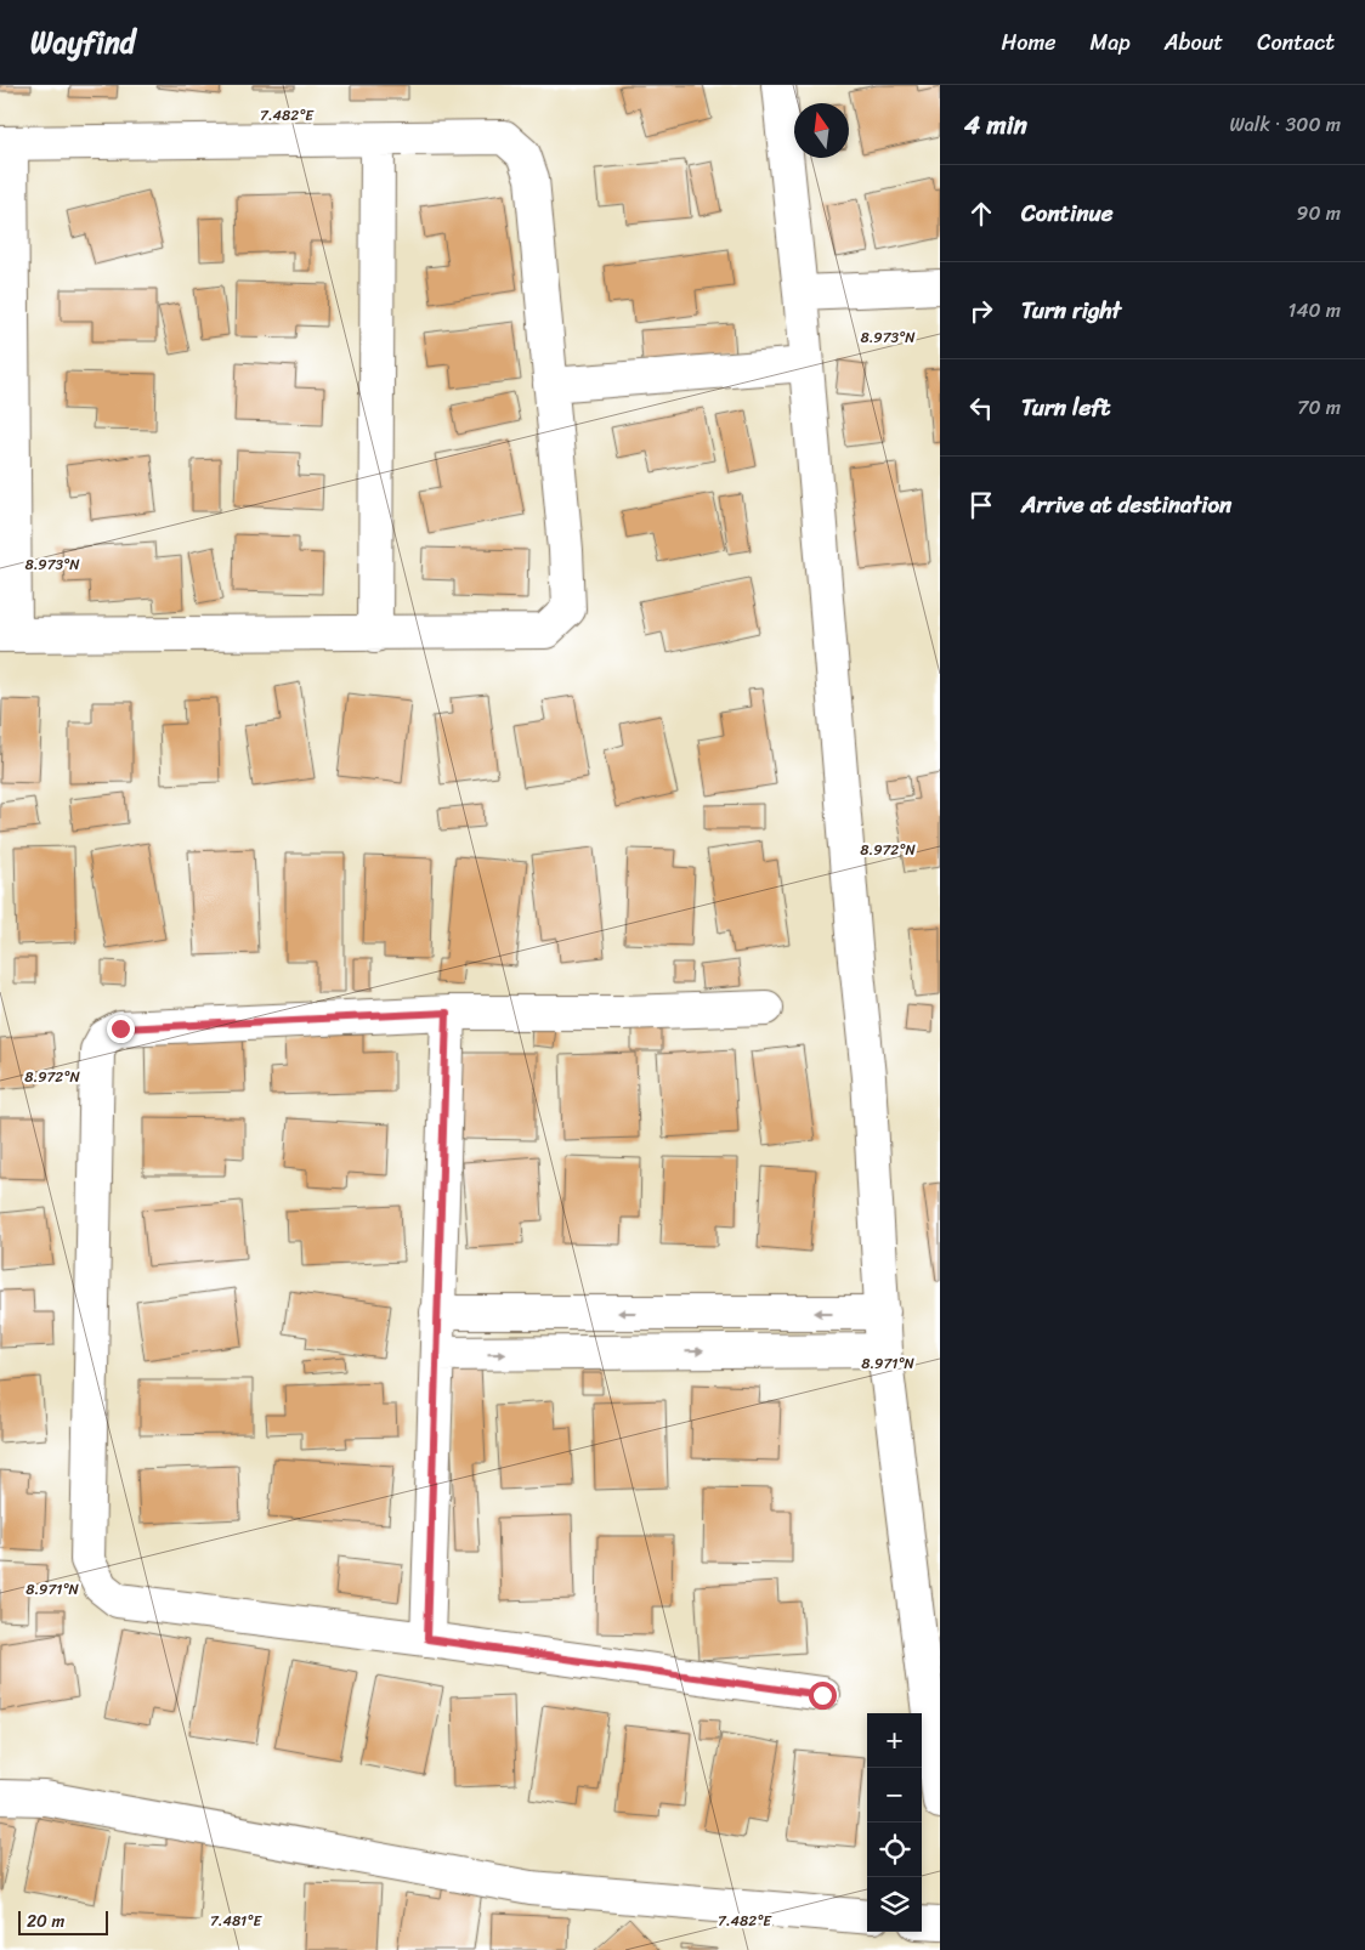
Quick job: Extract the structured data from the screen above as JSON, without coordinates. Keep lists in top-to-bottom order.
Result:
{
  "scale_bar": "20 m",
  "north": "top",
  "page": {
    "header": "Wayfind",
    "nav": [
      "Home",
      "Map",
      "About",
      "Contact"
    ],
    "heading": ["4 min", "Walk · 300 m"],
    "list": [
      ["Continue", "90 m"],
      ["Turn right", "140 m"],
      ["Turn left", "70 m"],
      "Arrive at destination"
    ],
    "map_buttons": ["+", "−"],
    "scale": "20 m"
  },
  "coordinates": [
    "7.482°E",
    "8.973°N",
    "8.972°N",
    "8.971°N",
    "7.481°E"
  ]
}
